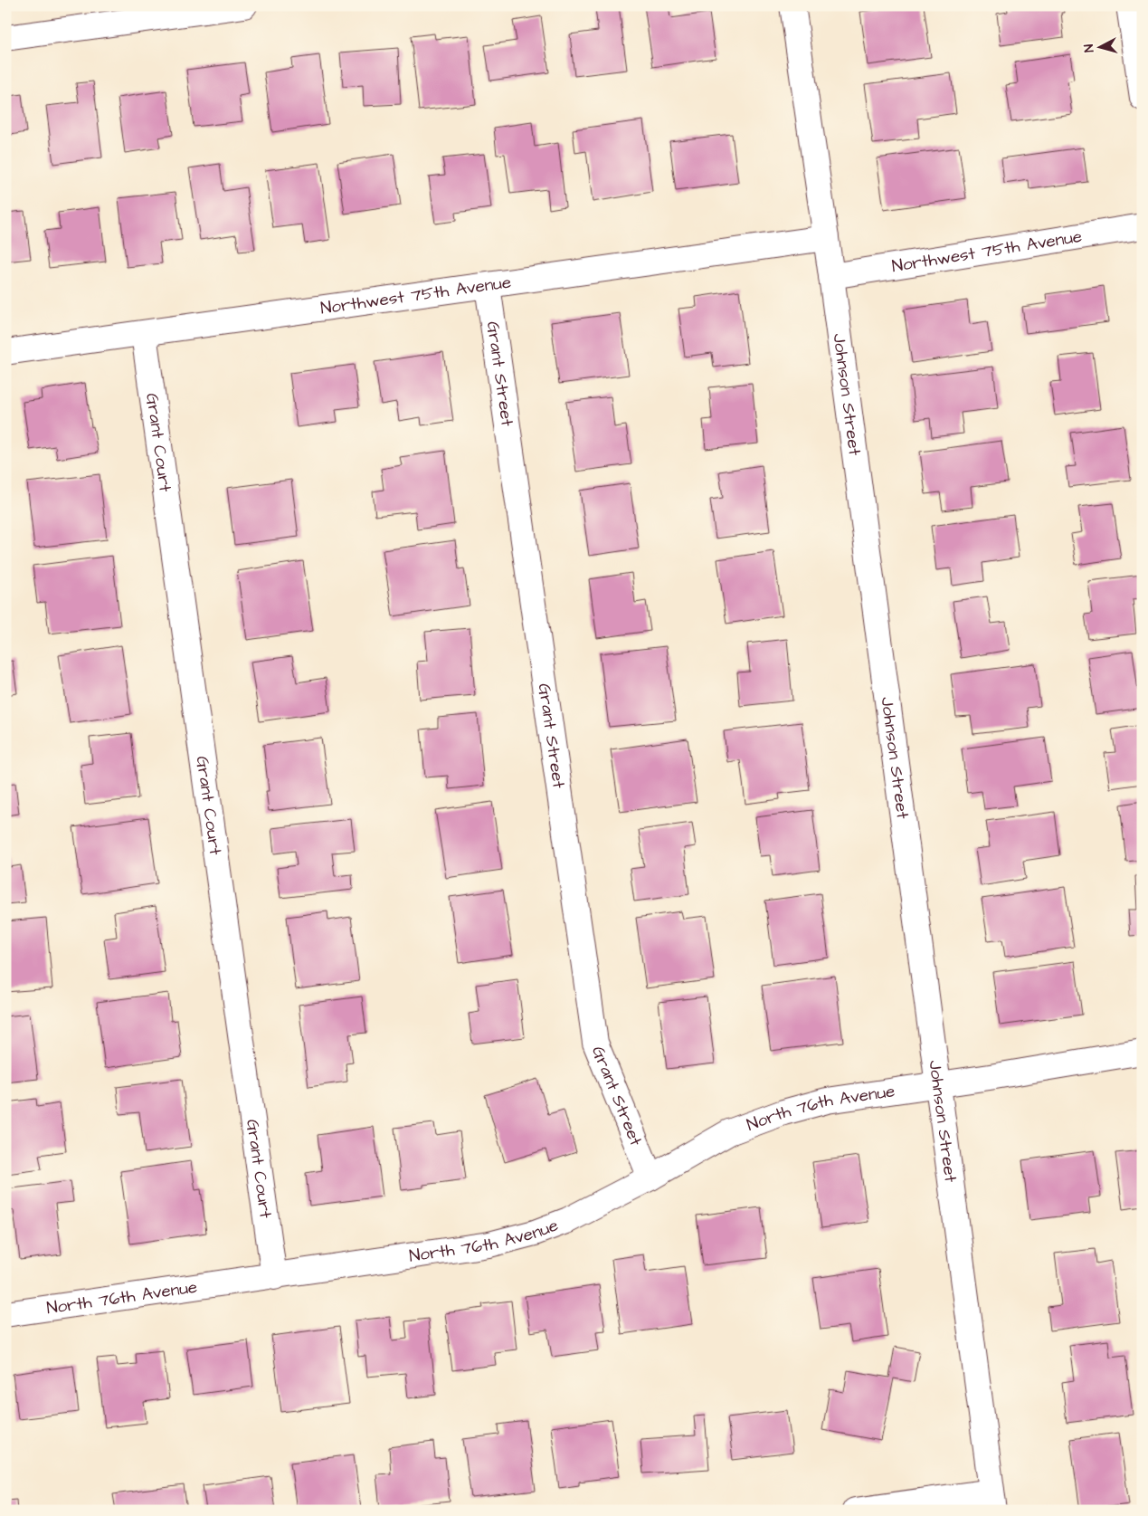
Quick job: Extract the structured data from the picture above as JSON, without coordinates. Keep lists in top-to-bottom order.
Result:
{
  "streets": {
    "street": [
      "Northwest 75th Avenue",
      "Grant Street",
      "Johnson Street",
      "Grant Court",
      "North 76th Avenue"
    ]
  },
  "crossings": [
    ["Northwest 75th Avenue", "Grant Street"],
    ["Northwest 75th Avenue", "Johnson Street"],
    ["Northwest 75th Avenue", "Grant Court"],
    ["Grant Street", "North 76th Avenue"],
    ["Johnson Street", "North 76th Avenue"],
    ["Grant Court", "North 76th Avenue"]
  ],
  "north": "left"
}
